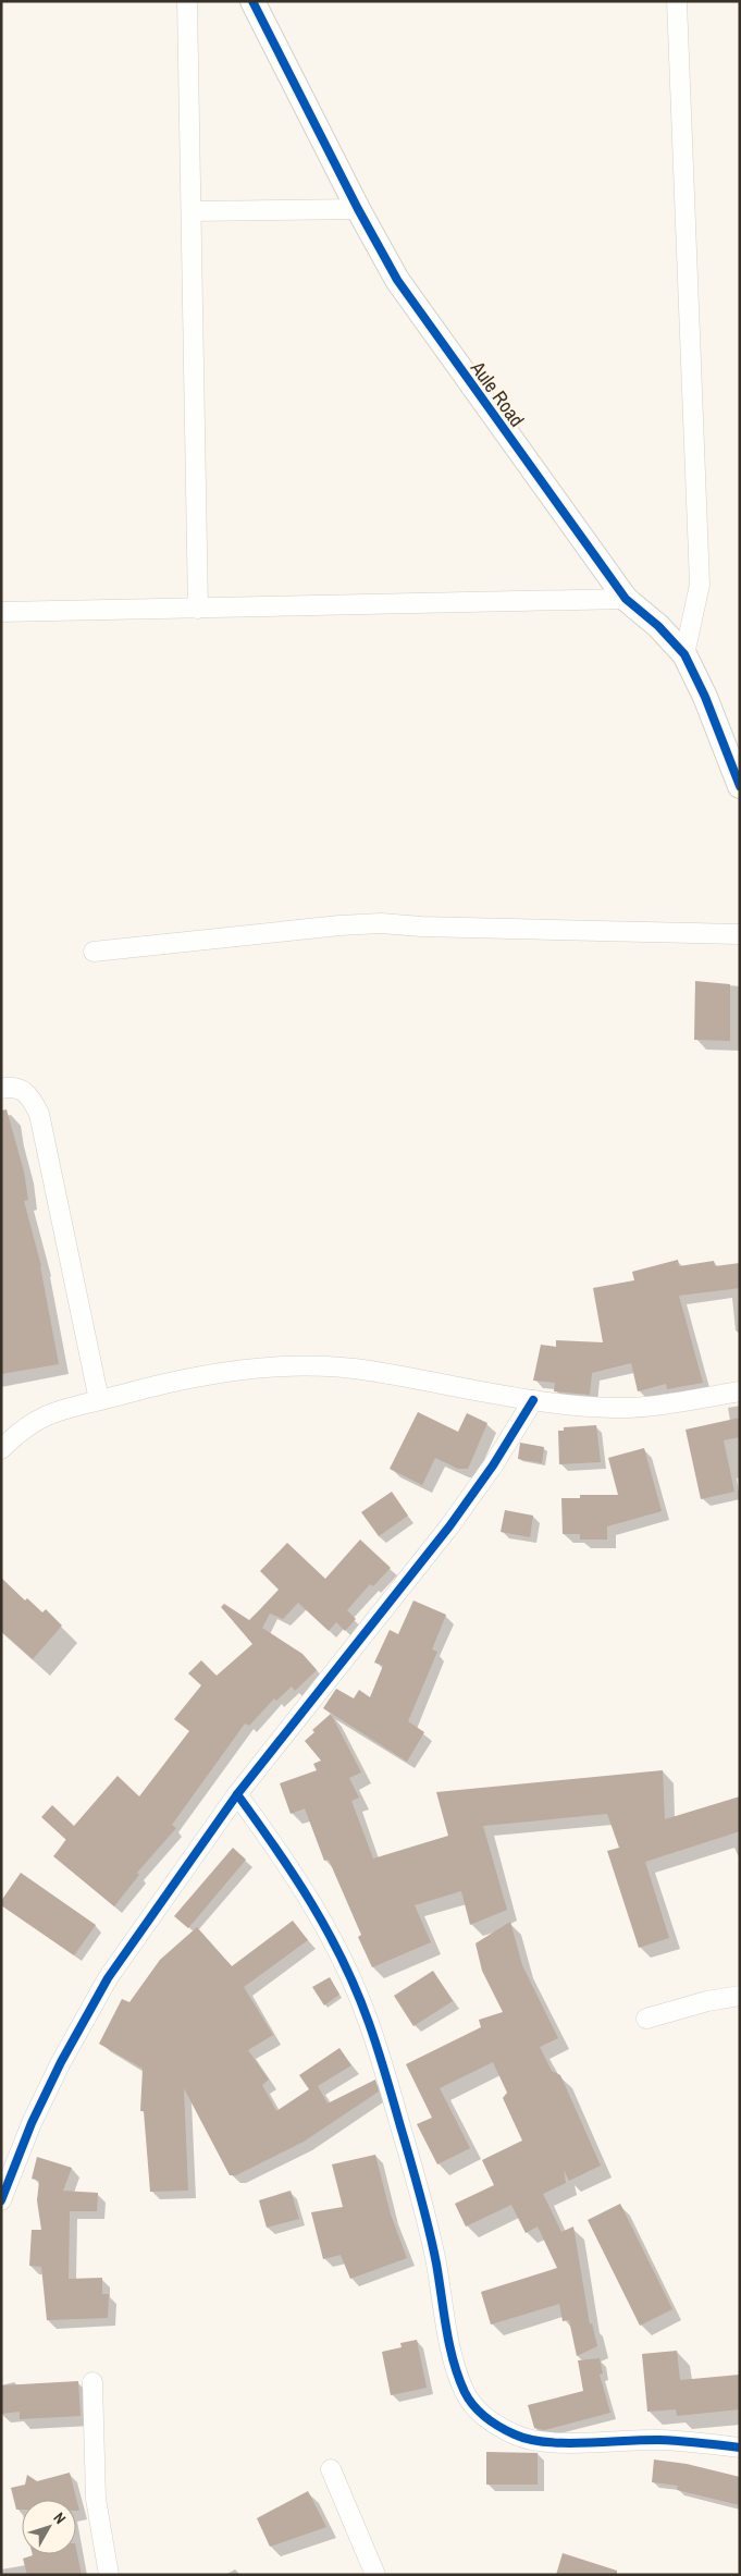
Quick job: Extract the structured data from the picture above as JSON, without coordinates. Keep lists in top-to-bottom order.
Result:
{
  "streets": {
    "street": ["Aule Road"]
  },
  "north": "top right"
}
